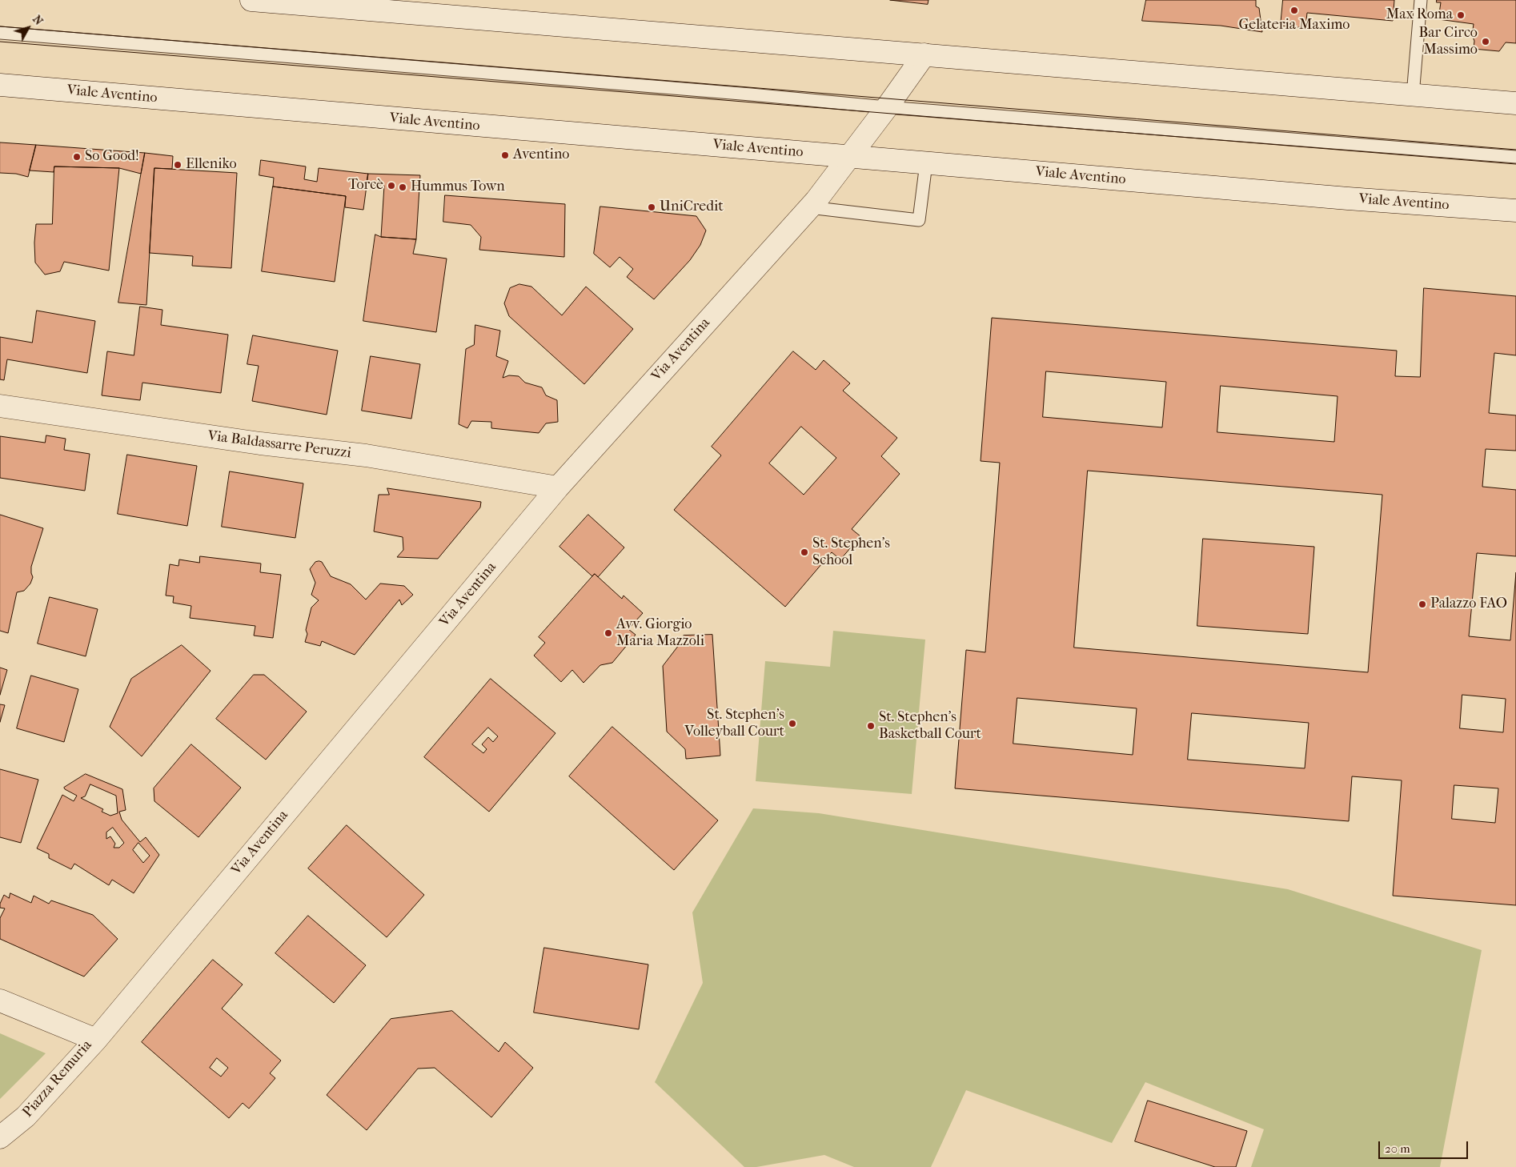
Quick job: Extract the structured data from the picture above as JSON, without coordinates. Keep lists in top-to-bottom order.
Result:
{
  "streets": {
    "main road": [
      "Viale Aventino",
      "Via Aventina",
      "Via Baldassarre Peruzzi",
      "Piazza Remuria"
    ]
  },
  "crossings": [
    ["Viale Aventino", "Via Aventina"],
    ["Via Aventina", "Via Baldassarre Peruzzi"],
    ["Via Aventina", "Piazza Remuria"]
  ],
  "places": [
    "Gelateria Maximo",
    "Max Roma",
    "Bar Circo Massimo",
    "Aventino",
    "So Good!",
    "Elleniko",
    "Torcè",
    "Hummus Town",
    "UniCredit",
    "St. Stephen's School",
    "Palazzo FAO",
    "Avv. Giorgio Maria Mazzoli",
    "St. Stephen's Volleyball Court",
    "St. Stephen's Basketball Court"
  ],
  "scale_bar": "20 m",
  "north": "top right"
}
